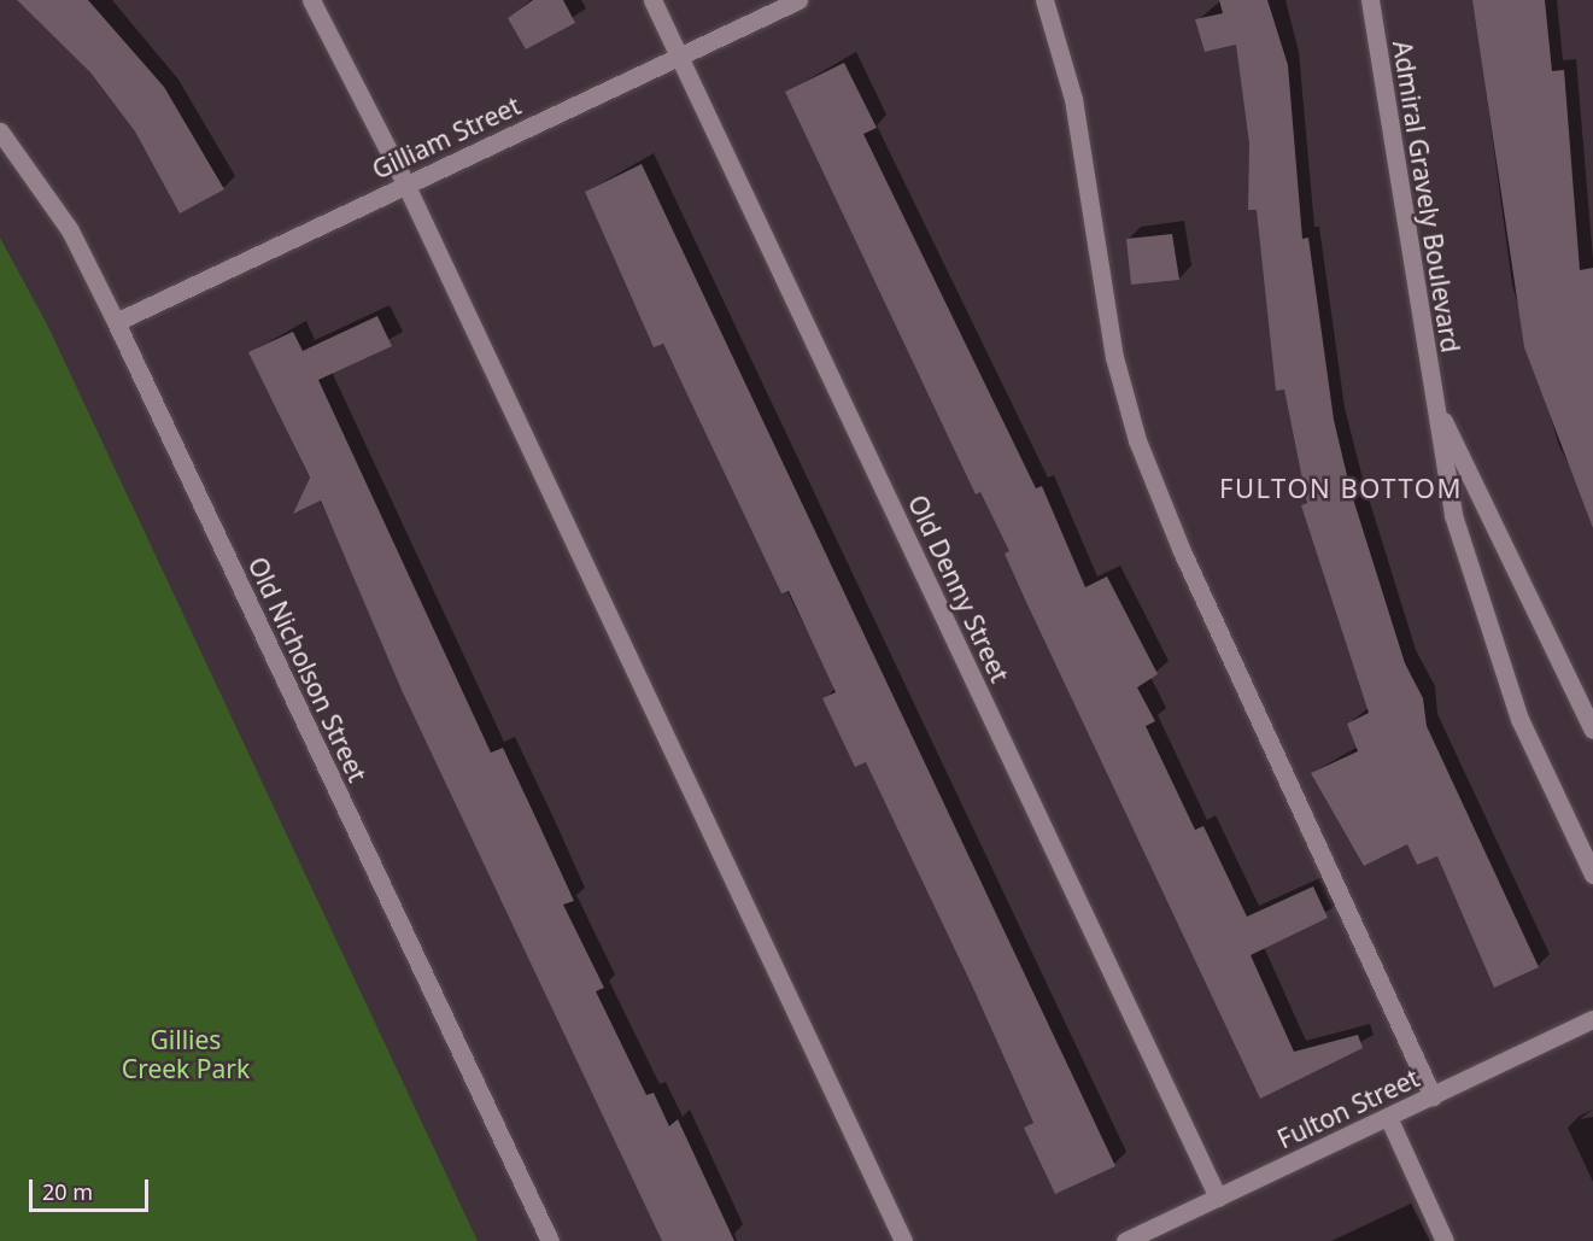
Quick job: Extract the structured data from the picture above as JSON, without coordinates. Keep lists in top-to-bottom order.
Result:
{
  "streets": {
    "street": [
      "Gilliam Street",
      "Admiral Gravely Boulevard",
      "Old Denny Street",
      "Old Nicholson Street",
      "Fulton Street"
    ]
  },
  "crossings": [
    ["Gilliam Street", "Old Denny Street"],
    ["Gilliam Street", "Old Nicholson Street"],
    ["Old Denny Street", "Fulton Street"]
  ],
  "districts": ["FULTON BOTTOM"],
  "parks": ["Gillies Creek Park"],
  "scale_bar": "20 m"
}
